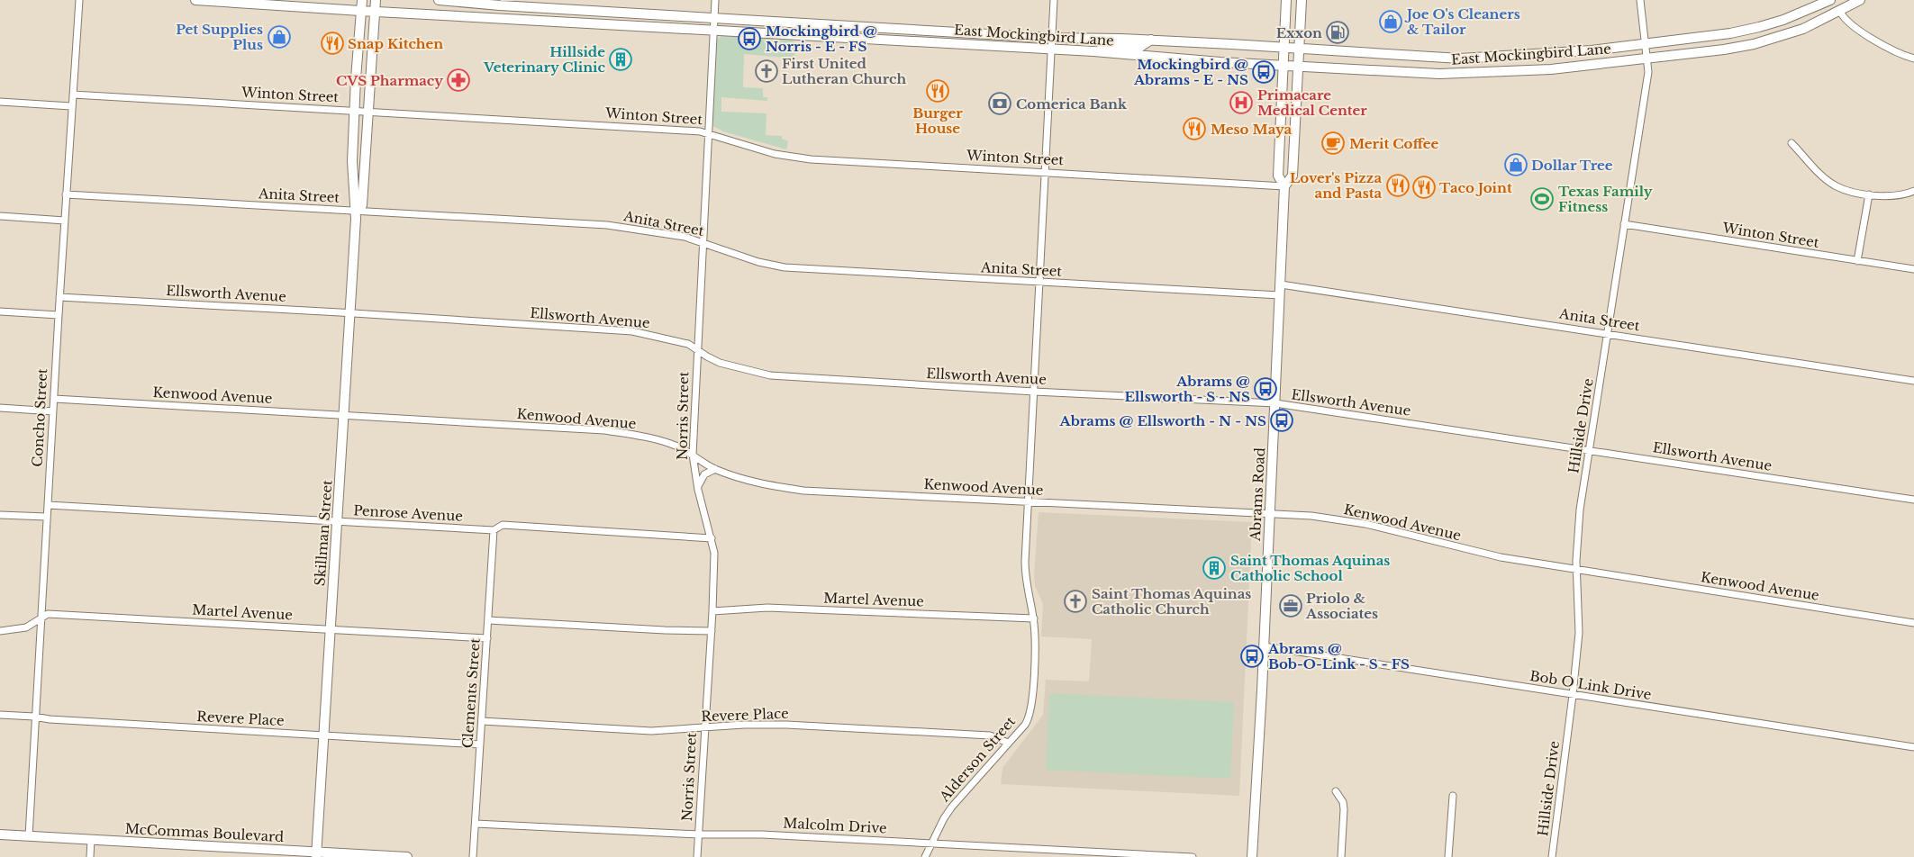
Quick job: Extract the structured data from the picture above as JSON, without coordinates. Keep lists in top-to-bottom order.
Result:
{
  "streets": {
    "main road": [
      "East Mockingbird Lane",
      "Abrams Road",
      "Skillman Street",
      "McCommas Boulevard"
    ],
    "street": [
      "Winton Street",
      "Anita Street",
      "Ellsworth Avenue",
      "Kenwood Avenue",
      "Norris Street",
      "Concho Street",
      "Hillside Drive",
      "Penrose Avenue",
      "Martel Avenue",
      "Bob O Link Drive",
      "Clements Street",
      "Revere Place",
      "Alderson Street",
      "Malcolm Drive"
    ]
  },
  "crossings": [
    ["East Mockingbird Lane", "Norris Street"],
    ["East Mockingbird Lane", "Hillside Drive"],
    ["East Mockingbird Lane", "Abrams Road"],
    ["East Mockingbird Lane", "Skillman Street"],
    ["East Mockingbird Lane", "Alderson Street"],
    ["Winton Street", "Norris Street"],
    ["Winton Street", "Concho Street"],
    ["Winton Street", "Hillside Drive"],
    ["Winton Street", "Abrams Road"],
    ["Winton Street", "Skillman Street"],
    ["Winton Street", "Alderson Street"],
    ["Anita Street", "Norris Street"],
    ["Anita Street", "Concho Street"],
    ["Anita Street", "Hillside Drive"],
    ["Anita Street", "Abrams Road"],
    ["Anita Street", "Skillman Street"],
    ["Anita Street", "Alderson Street"],
    ["Ellsworth Avenue", "Norris Street"],
    ["Ellsworth Avenue", "Concho Street"],
    ["Ellsworth Avenue", "Hillside Drive"],
    ["Ellsworth Avenue", "Abrams Road"],
    ["Ellsworth Avenue", "Skillman Street"],
    ["Ellsworth Avenue", "Alderson Street"],
    ["Kenwood Avenue", "Norris Street"],
    ["Kenwood Avenue", "Concho Street"],
    ["Kenwood Avenue", "Hillside Drive"],
    ["Kenwood Avenue", "Abrams Road"],
    ["Kenwood Avenue", "Skillman Street"],
    ["Kenwood Avenue", "Alderson Street"],
    ["Norris Street", "Penrose Avenue"],
    ["Norris Street", "Martel Avenue"],
    ["Norris Street", "Revere Place"],
    ["Norris Street", "Malcolm Drive"],
    ["Concho Street", "Penrose Avenue"],
    ["Concho Street", "Martel Avenue"],
    ["Concho Street", "Revere Place"],
    ["Concho Street", "McCommas Boulevard"],
    ["Hillside Drive", "Bob O Link Drive"],
    ["Abrams Road", "Bob O Link Drive"],
    ["Penrose Avenue", "Skillman Street"],
    ["Penrose Avenue", "Clements Street"],
    ["Skillman Street", "Martel Avenue"],
    ["Skillman Street", "Revere Place"],
    ["Skillman Street", "McCommas Boulevard"],
    ["Martel Avenue", "Clements Street"],
    ["Martel Avenue", "Alderson Street"],
    ["Clements Street", "Revere Place"],
    ["Clements Street", "Malcolm Drive"],
    ["Revere Place", "Alderson Street"],
    ["Alderson Street", "Malcolm Drive"]
  ],
  "places": {
    "shop": ["Joe O's Cleaners & Tailor", "Pet Supplies Plus", "Dollar Tree"],
    "fuel station": ["Exxon"],
    "bus stop": [
      "Mockingbird @ Norris - E - FS",
      "Mockingbird @ Abrams - E - NS",
      "Abrams @ Ellsworth - S - NS",
      "Abrams @ Ellsworth - N - NS",
      "Abrams @ Bob-O-Link - S - FS"
    ],
    "restaurant": [
      "Snap Kitchen",
      "Burger House",
      "Meso Maya",
      "Lover's Pizza and Pasta",
      "Taco Joint"
    ],
    "building": ["Hillside Veterinary Clinic", "Saint Thomas Aquinas Catholic School"],
    "church": ["First United Lutheran Church", "Saint Thomas Aquinas Catholic Church"],
    "pharmacy": ["CVS Pharmacy"],
    "hospital": ["Primacare Medical Center"],
    "bank": ["Comerica Bank"],
    "cafe": ["Merit Coffee"],
    "sports": ["Texas Family Fitness"],
    "office": ["Priolo & Associates"]
  }
}
